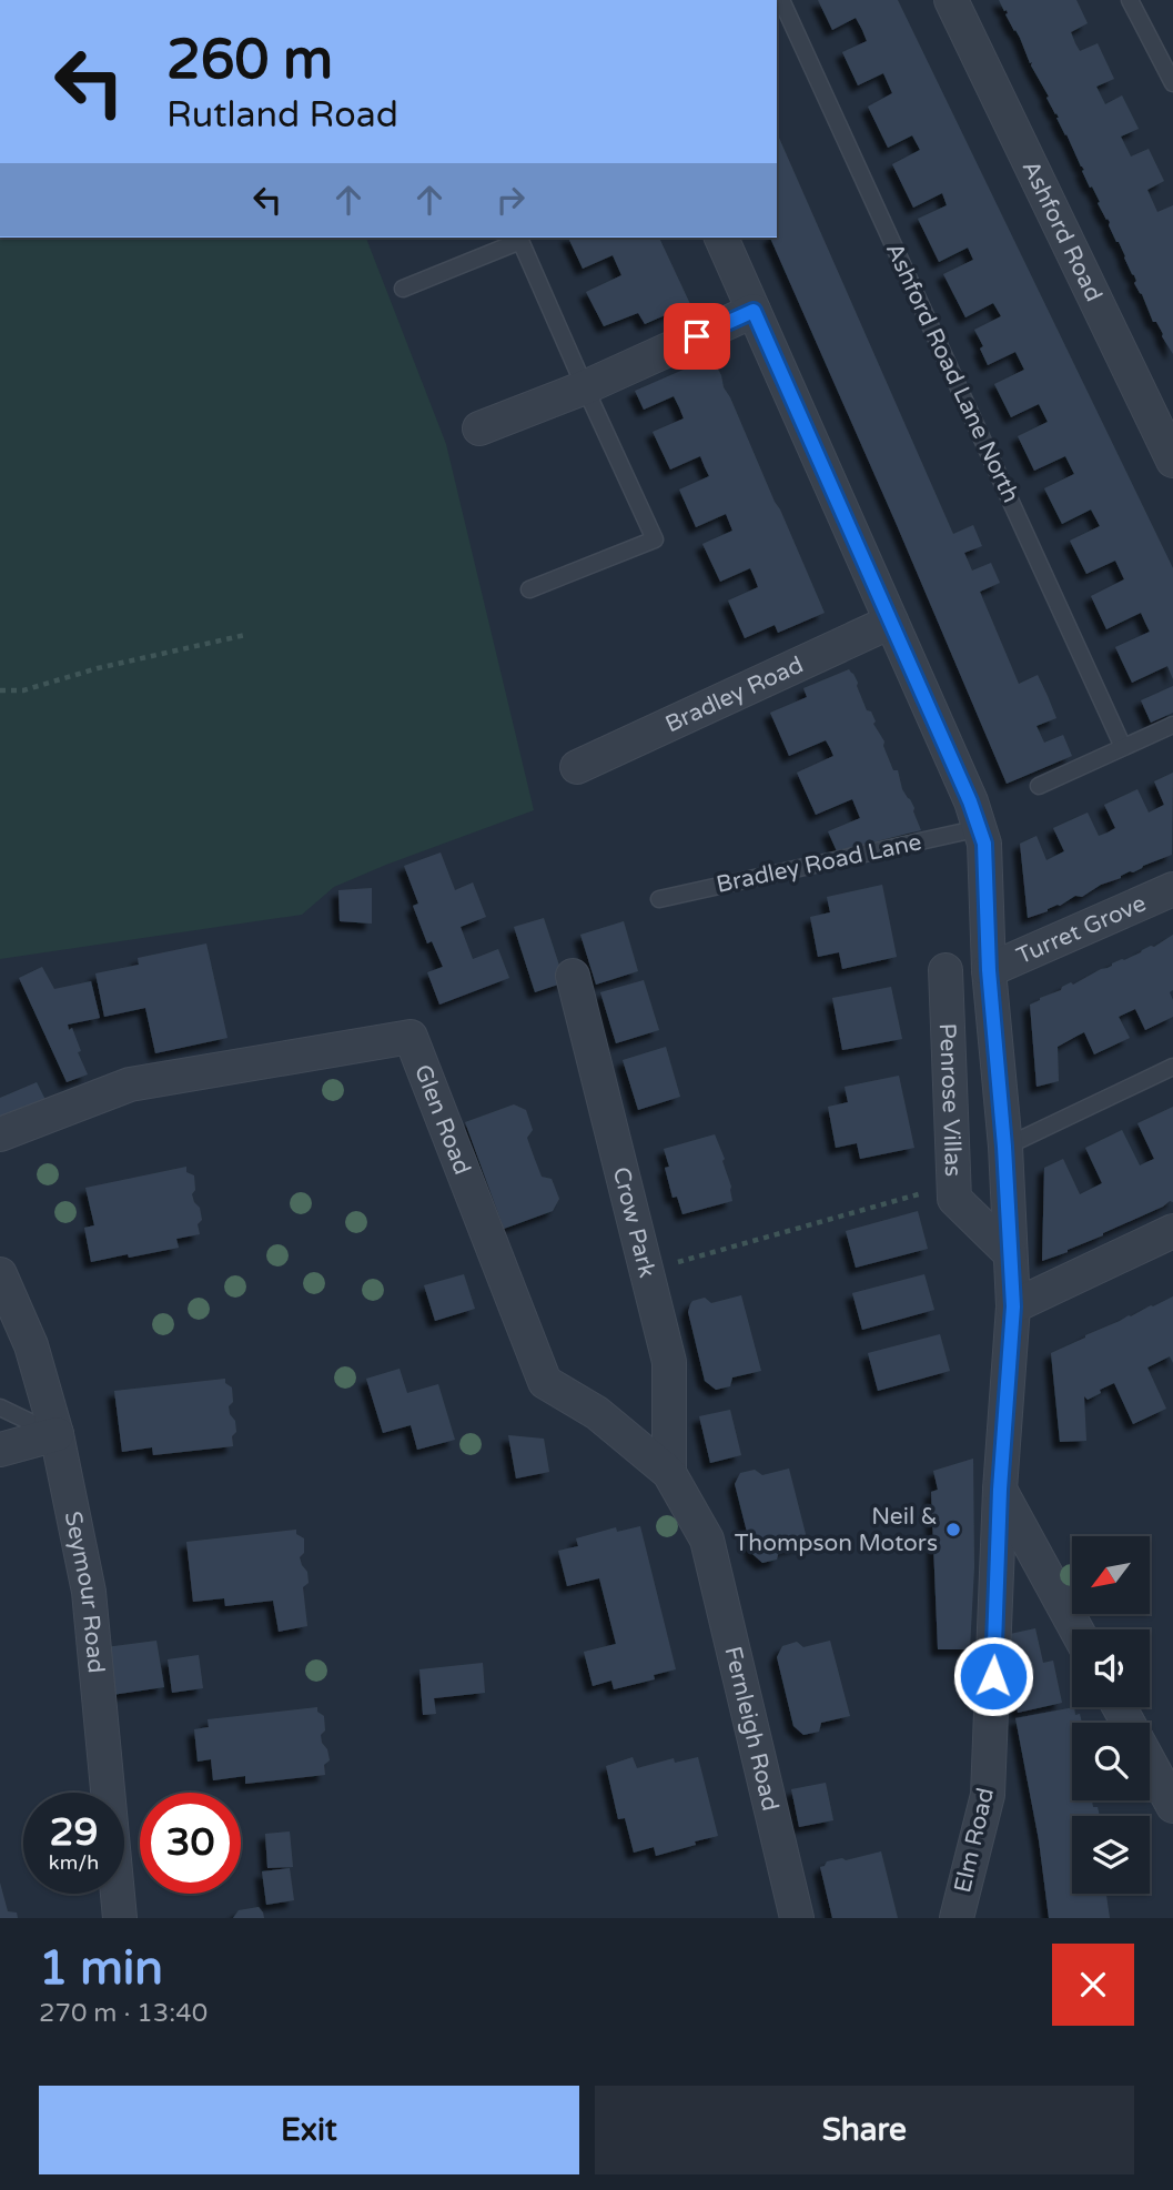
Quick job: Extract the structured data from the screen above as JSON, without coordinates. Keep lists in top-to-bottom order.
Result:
{
  "streets": {
    "street": [
      "Ashford Road",
      "Bradley Road",
      "Turret Grove",
      "Penrose Villas",
      "Glen Road",
      "Crow Park",
      "Seymour Road",
      "Fernleigh Road",
      "Elm Road"
    ],
    "lane": ["Ashford Road Lane North", "Bradley Road Lane"]
  },
  "crossings": [
    ["Bradley Road", "Elm Road"],
    ["Bradley Road Lane", "Elm Road"],
    ["Turret Grove", "Elm Road"],
    ["Penrose Villas", "Elm Road"],
    ["Glen Road", "Crow Park"],
    ["Glen Road", "Fernleigh Road"]
  ],
  "places": ["Neil & Thompson Motors"],
  "north": "bottom left",
  "page": {
    "turn": ["260 m", "Rutland Road"],
    "speed": "29 km/h",
    "limit": "30",
    "heading": ["1 min", "270 m · 13:40"],
    "buttons": ["Exit", "Share"]
  }
}
